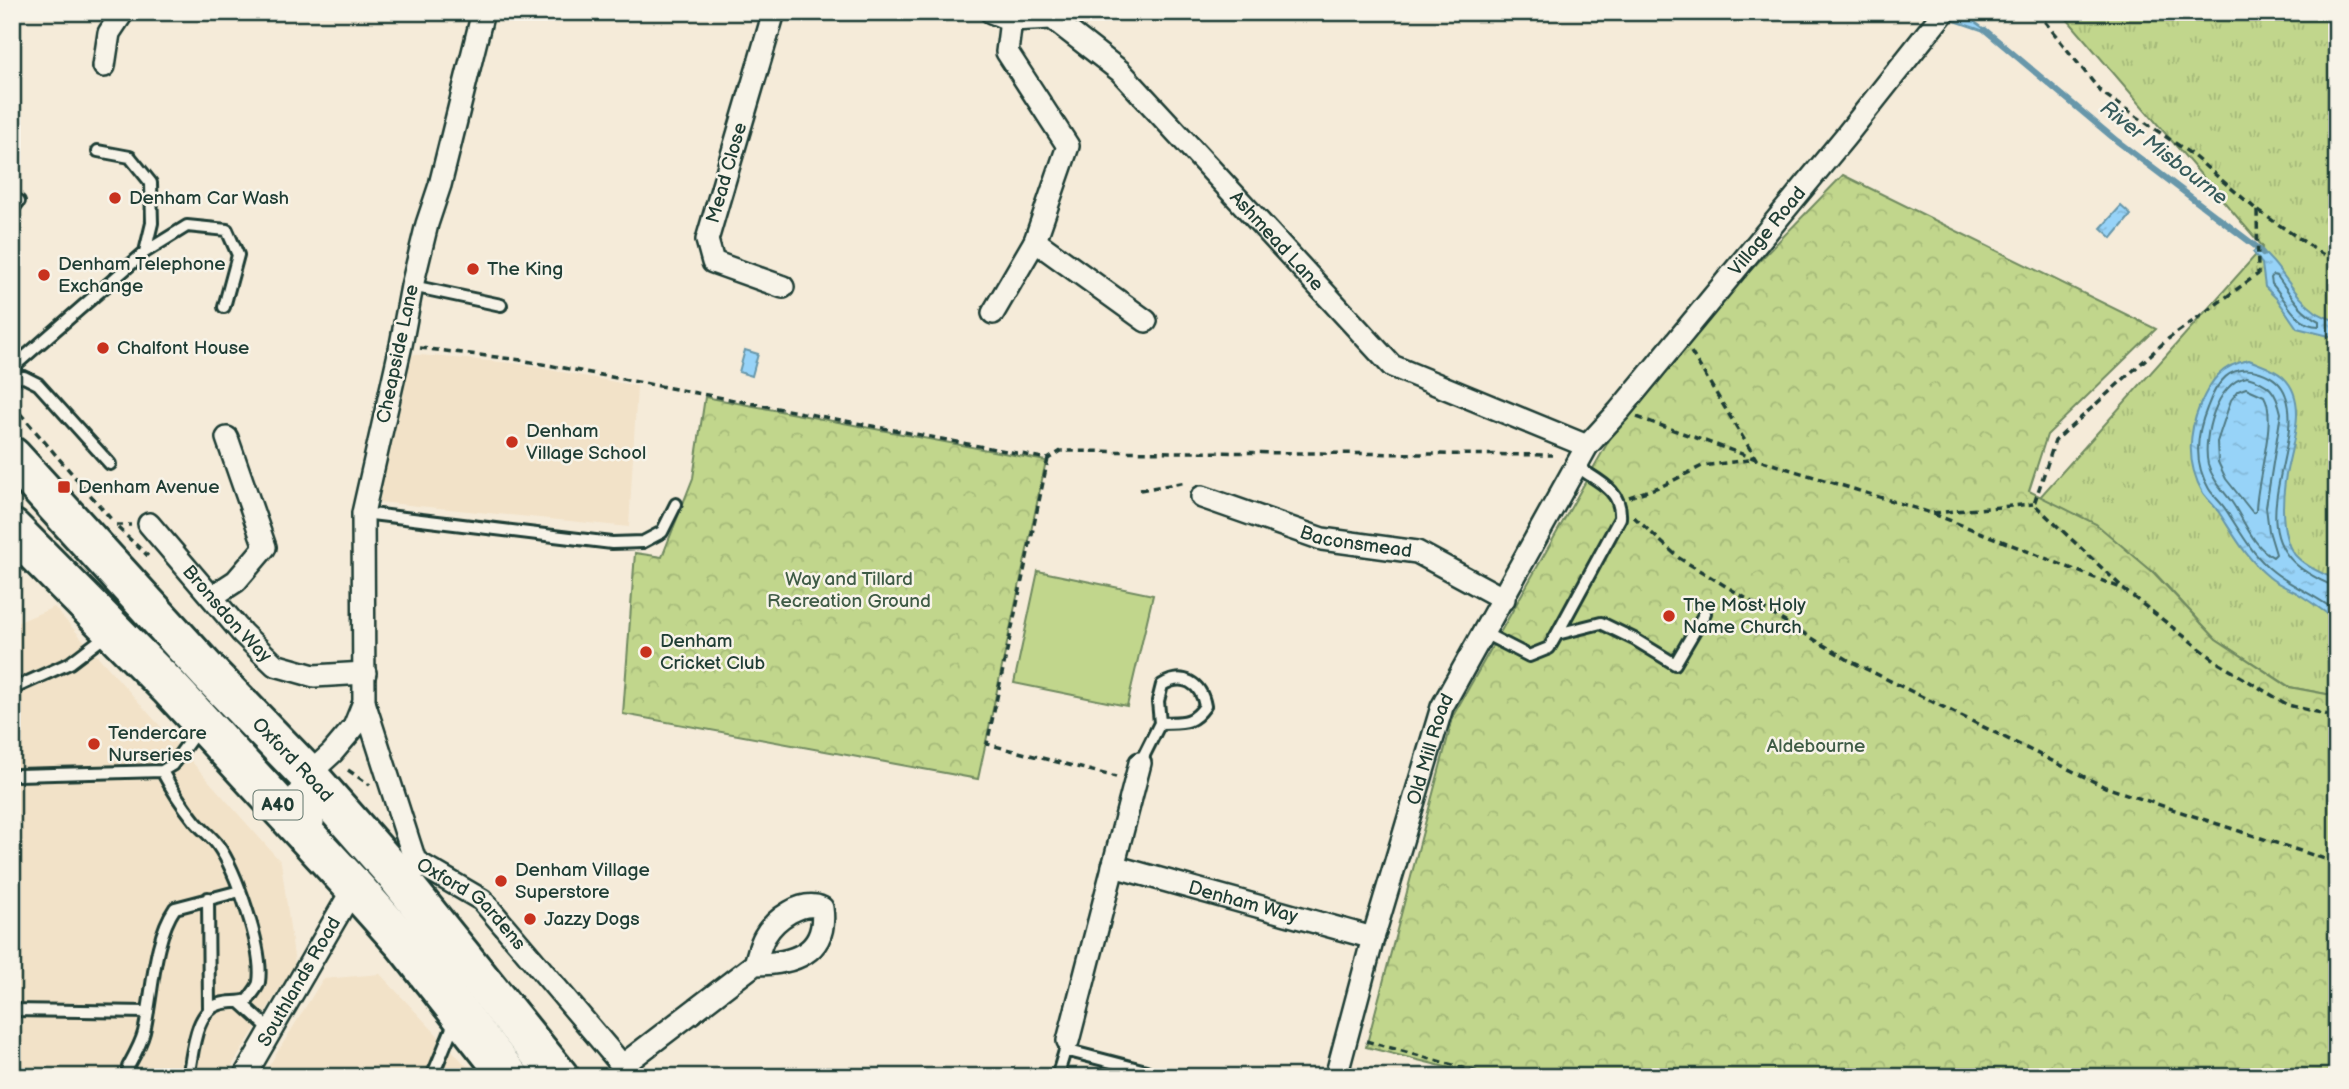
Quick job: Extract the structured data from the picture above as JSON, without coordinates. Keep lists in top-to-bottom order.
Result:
{
  "streets": {
    "highway": ["Oxford Road", "A40"],
    "street": [
      "Mead Close",
      "Village Road",
      "Ashmead Lane",
      "Cheapside Lane",
      "Baconsmead",
      "Bronsdon Way",
      "Old Mill Road",
      "Denham Way",
      "Oxford Gardens",
      "Southlands Road"
    ]
  },
  "crossings": [
    ["Village Road", "Ashmead Lane"],
    ["Village Road", "Old Mill Road"],
    ["Ashmead Lane", "Old Mill Road"],
    ["Cheapside Lane", "Bronsdon Way"],
    ["Cheapside Lane", "Oxford Gardens"],
    ["Baconsmead", "Old Mill Road"],
    ["Old Mill Road", "Denham Way"],
    ["Oxford Road", "Oxford Gardens"],
    ["Oxford Road", "Southlands Road"]
  ],
  "water": ["River Misbourne"],
  "parks": ["Way and Tillard Recreation Ground", "Aldebourne"],
  "places": {
    "other": [
      "Denham Car Wash",
      "The King",
      "Denham Telephone Exchange",
      "Chalfont House",
      "Denham Village School",
      "The Most Holy Name Church",
      "Denham Cricket Club",
      "Tendercare Nurseries",
      "Denham Village Superstore",
      "Jazzy Dogs"
    ],
    "transit": ["Denham Avenue"]
  }
}
